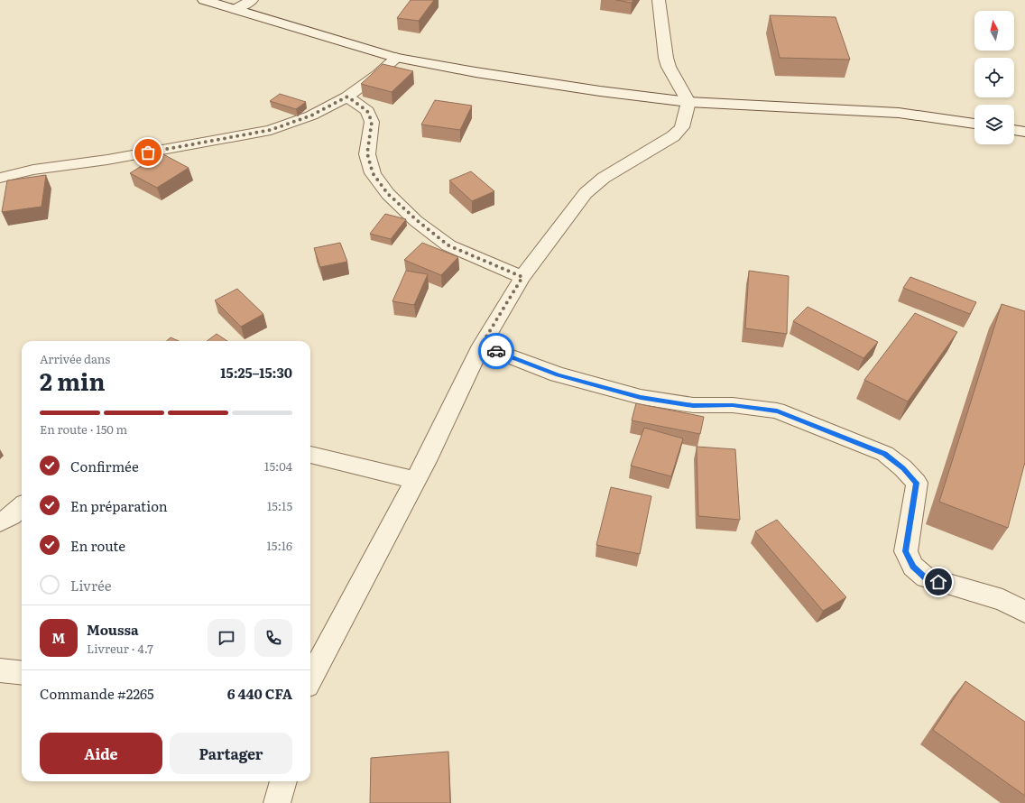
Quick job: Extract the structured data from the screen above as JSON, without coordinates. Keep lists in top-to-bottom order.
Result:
{
  "north": "top",
  "page": {
    "heading": ["2 min", "Arrivée dans", "15:25–15:30"],
    "panel": [
      "Moussa",
      "Livreur · 4.7",
      "Commande #2265",
      "6 440 CFA"
    ],
    "bar": "En route · 150 m",
    "list": [
      ["Confirmée", "15:04"],
      ["En préparation", "15:15"],
      ["En route", "15:16"],
      "Livrée"
    ],
    "round": "M",
    "buttons": ["Aide", "Partager"]
  }
}
